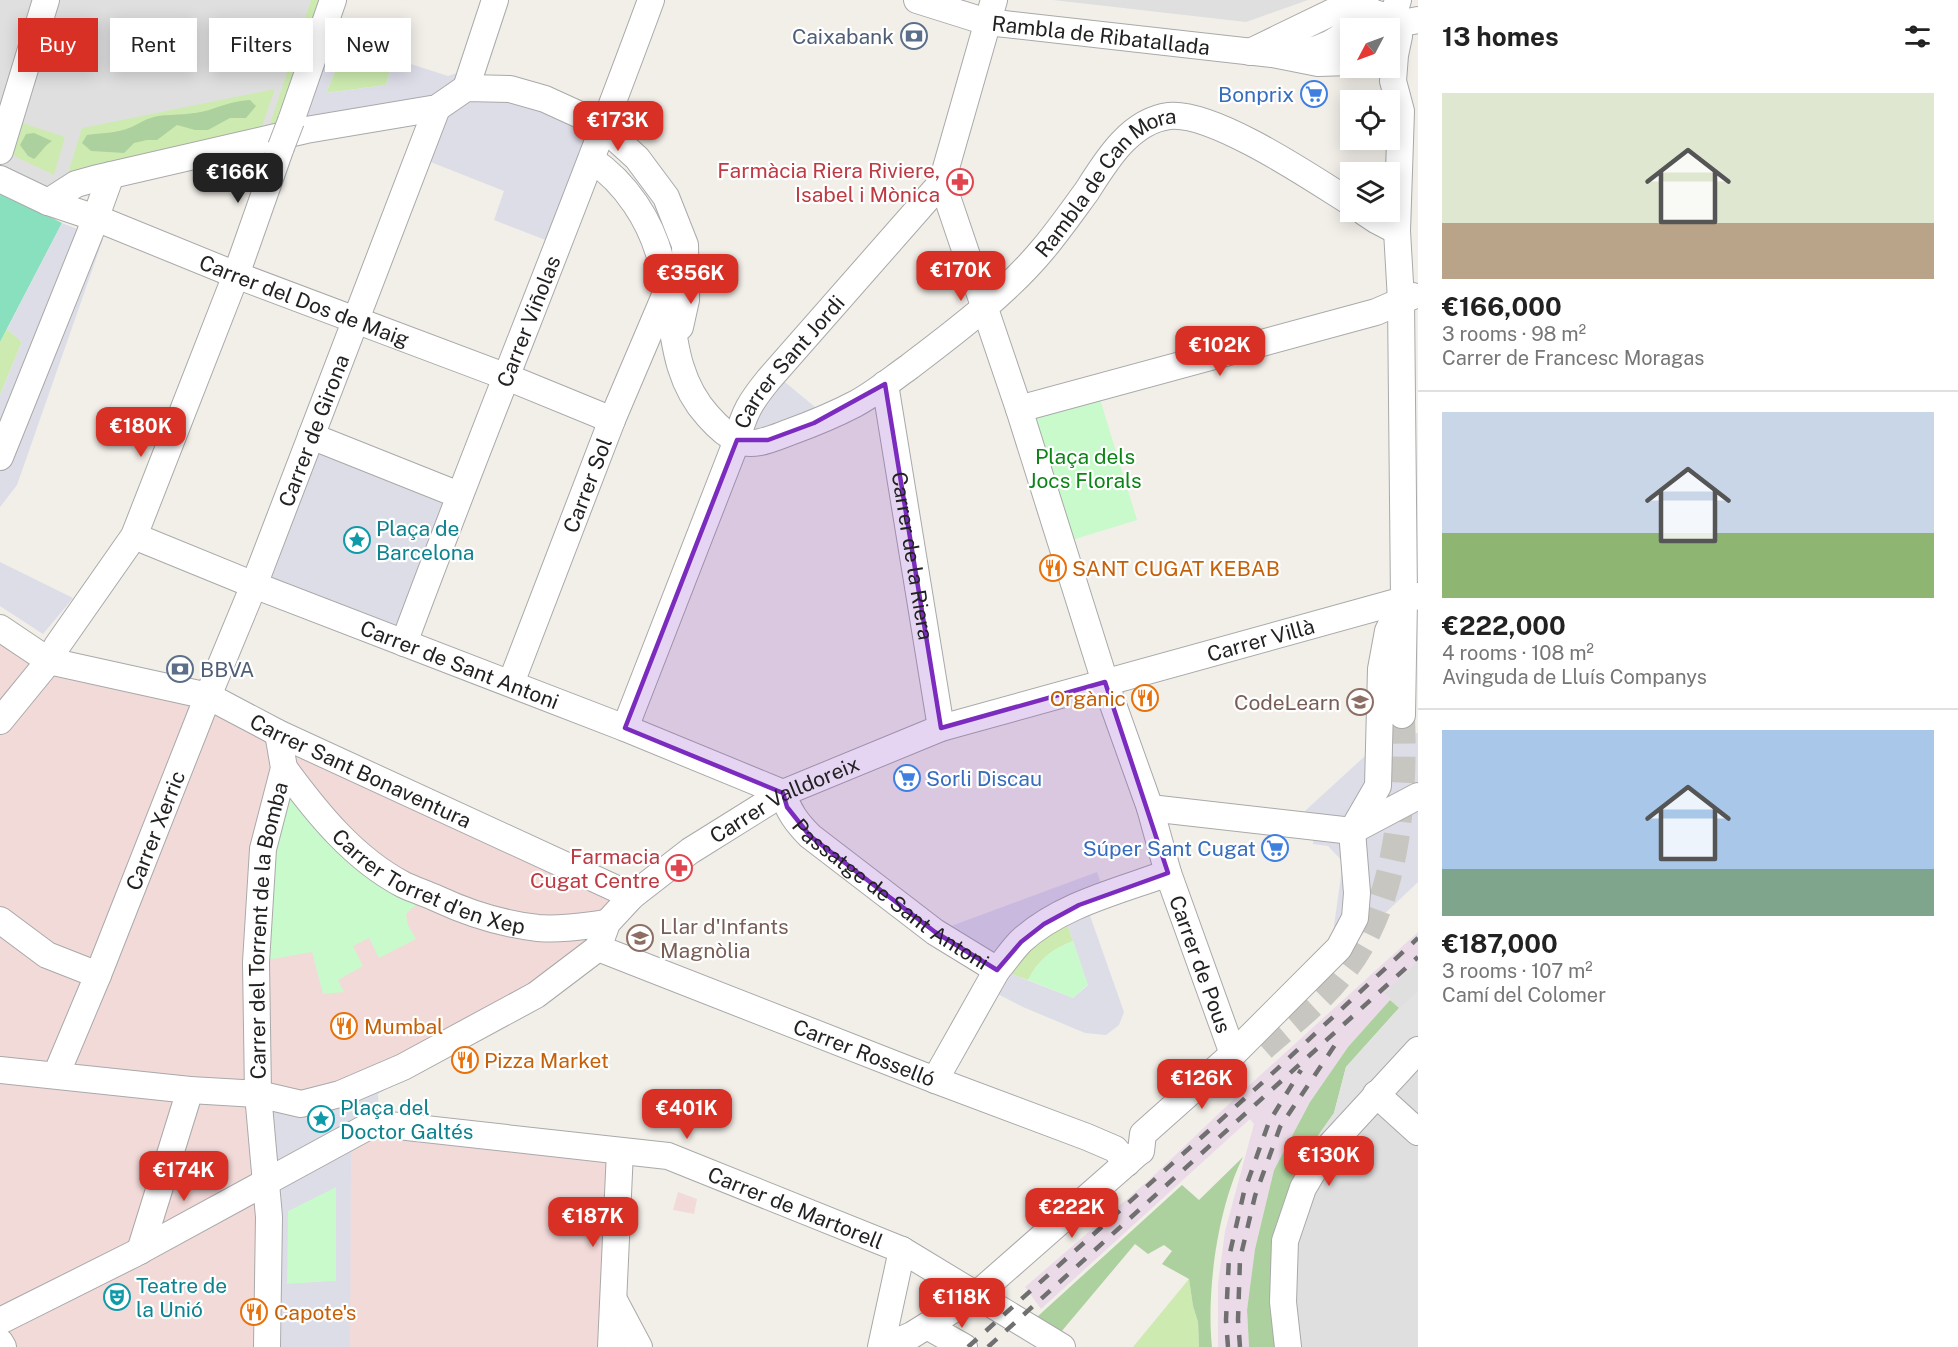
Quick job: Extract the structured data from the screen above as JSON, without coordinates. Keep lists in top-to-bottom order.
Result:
{
  "streets": {
    "street": [
      "Rambla de Ribatallada",
      "Rambla de Can Mora",
      "Carrer del Dos de Maig",
      "Carrer Viñolas",
      "Carrer Sant Jordi",
      "Carrer de Girona",
      "Carrer Sol",
      "Carrer de la Riera",
      "Carrer Villà",
      "Carrer de Sant Antoni",
      "Carrer Sant Bonaventura",
      "Carrer Valldoreix",
      "Carrer Xerric",
      "Carrer Torret d'en Xep",
      "Passatge de Sant Antoni",
      "Carrer del Torrent de la Bomba",
      "Carrer de Pous",
      "Carrer Rosselló",
      "Carrer de Martorell"
    ]
  },
  "crossings": [
    ["Rambla de Ribatallada", "Carrer Sant Jordi"],
    ["Rambla de Can Mora", "Carrer Sant Jordi"],
    ["Rambla de Can Mora", "Carrer de la Riera"],
    ["Carrer del Dos de Maig", "Carrer Viñolas"],
    ["Carrer del Dos de Maig", "Carrer de Girona"],
    ["Carrer del Dos de Maig", "Carrer Sol"],
    ["Carrer Viñolas", "Carrer de Sant Antoni"],
    ["Carrer Sant Jordi", "Carrer de Sant Antoni"],
    ["Carrer de Girona", "Carrer de Sant Antoni"],
    ["Carrer de Girona", "Carrer Xerric"],
    ["Carrer Sol", "Carrer de Sant Antoni"],
    ["Carrer de la Riera", "Carrer Valldoreix"],
    ["Carrer Villà", "Carrer Valldoreix"],
    ["Carrer de Sant Antoni", "Carrer Valldoreix"],
    ["Carrer de Sant Antoni", "Carrer Xerric"],
    ["Carrer de Sant Antoni", "Passatge de Sant Antoni"],
    ["Carrer Sant Bonaventura", "Carrer Valldoreix"],
    ["Carrer Sant Bonaventura", "Carrer Xerric"],
    ["Carrer Sant Bonaventura", "Carrer del Torrent de la Bomba"],
    ["Carrer Valldoreix", "Carrer Torret d'en Xep"],
    ["Carrer Valldoreix", "Passatge de Sant Antoni"],
    ["Carrer Valldoreix", "Carrer Rosselló"],
    ["Carrer Torret d'en Xep", "Carrer del Torrent de la Bomba"],
    ["Passatge de Sant Antoni", "Carrer de Pous"],
    ["Carrer del Torrent de la Bomba", "Carrer de Martorell"]
  ],
  "parks": ["Plaça dels Jocs Florals"],
  "places": {
    "bank": ["Caixabank", "BBVA"],
    "supermarket": ["Bonprix", "Sorli Discau", "Súper Sant Cugat"],
    "pharmacy": ["Farmàcia Riera Riviere, Isabel i Mònica", "Farmacia Cugat Centre"],
    "place": ["Plaça de Barcelona", "Plaça del Doctor Galtés"],
    "restaurant": [
      "SANT CUGAT KEBAB",
      "Orgànic",
      "Mumbal",
      "Pizza Market",
      "Capote's"
    ],
    "school or university": ["CodeLearn", "Llar d'Infants Magnòlia"],
    "theatre": ["Teatre de la Unió"]
  },
  "north": "bottom left",
  "page": {
    "heading": "13 homes",
    "chip": [
      "Buy",
      "Rent",
      "Filters",
      "New"
    ],
    "list": [
      {
        "name": "€166,000",
        "note": "3 rooms · 98 m² · Carrer de Francesc Moragas"
      },
      {
        "name": "€222,000",
        "note": "4 rooms · 108 m² · Avinguda de Lluís Companys"
      },
      {
        "name": "€187,000",
        "note": "3 rooms · 107 m² · Camí del Colomer"
      }
    ],
    "price": [
      "€173K",
      "€166K",
      "€170K",
      "€356K",
      "€102K",
      "€180K",
      "€126K",
      "€401K",
      "€130K",
      "€174K",
      "€222K",
      "€187K",
      "€118K"
    ]
  }
}
